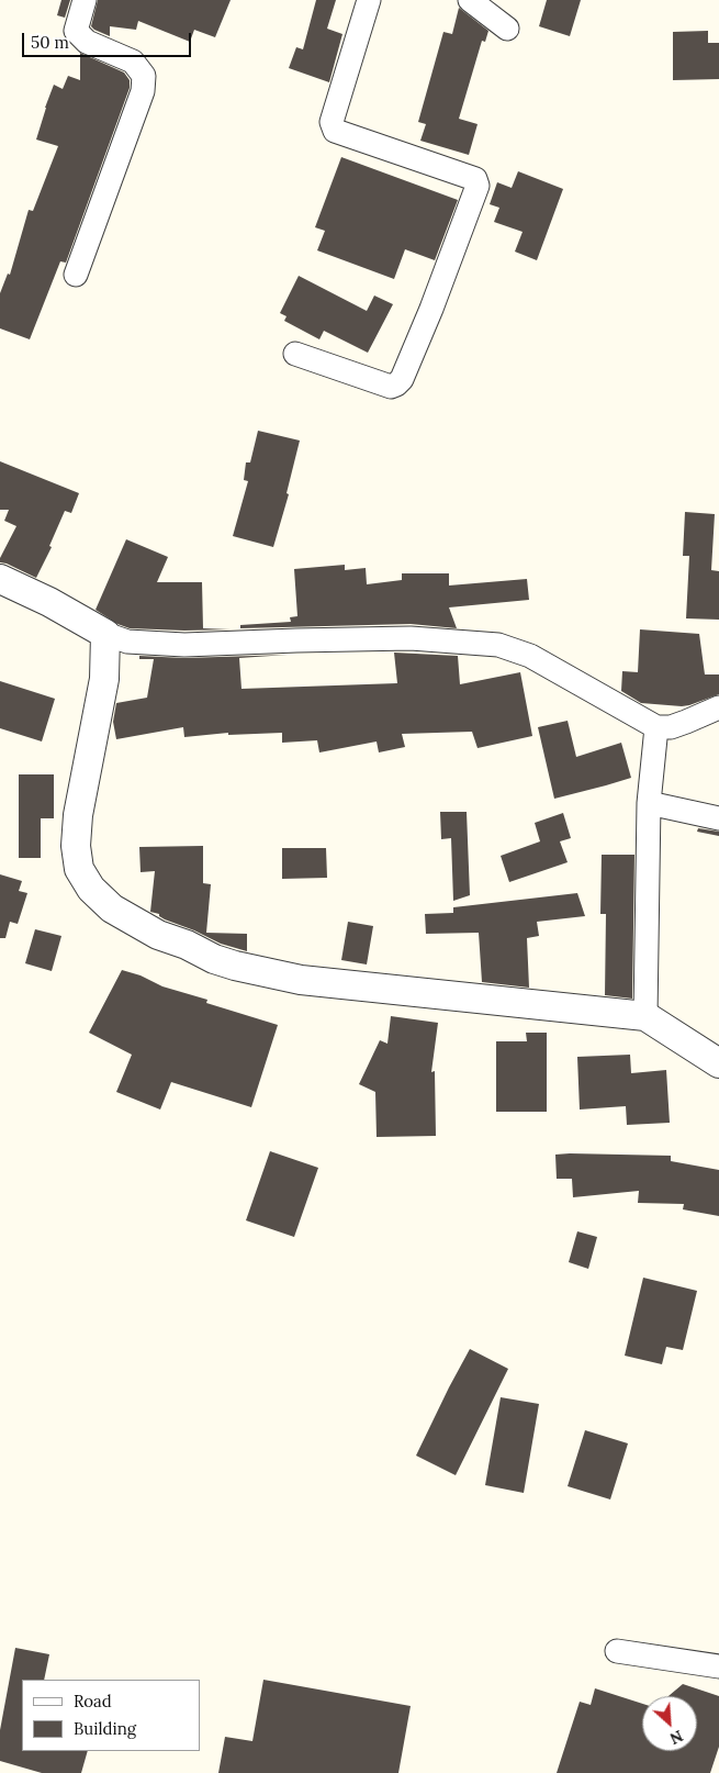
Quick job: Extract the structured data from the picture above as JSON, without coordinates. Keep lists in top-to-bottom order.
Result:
{
  "legend": ["Road", "Building"],
  "scale_bar": "50 m",
  "north": "bottom right"
}
